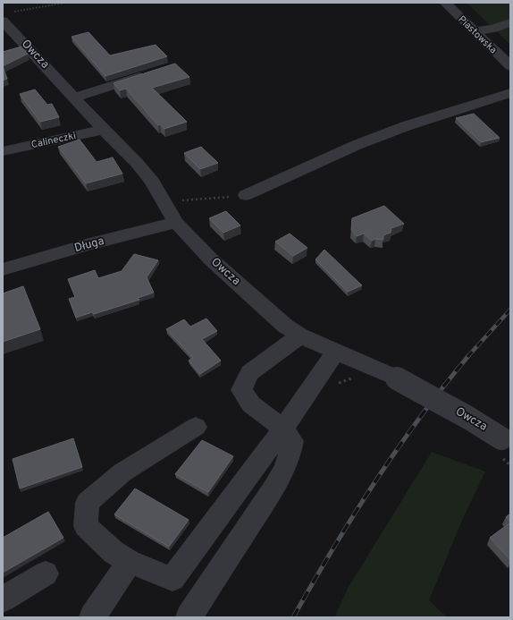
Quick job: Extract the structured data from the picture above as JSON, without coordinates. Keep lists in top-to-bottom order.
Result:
{
  "streets": {
    "street": [
      "Piastowska",
      "Owcza",
      "Calineczki",
      "Długa"
    ]
  },
  "crossings": [
    ["Owcza", "Calineczki"],
    ["Owcza", "Długa"]
  ]
}
